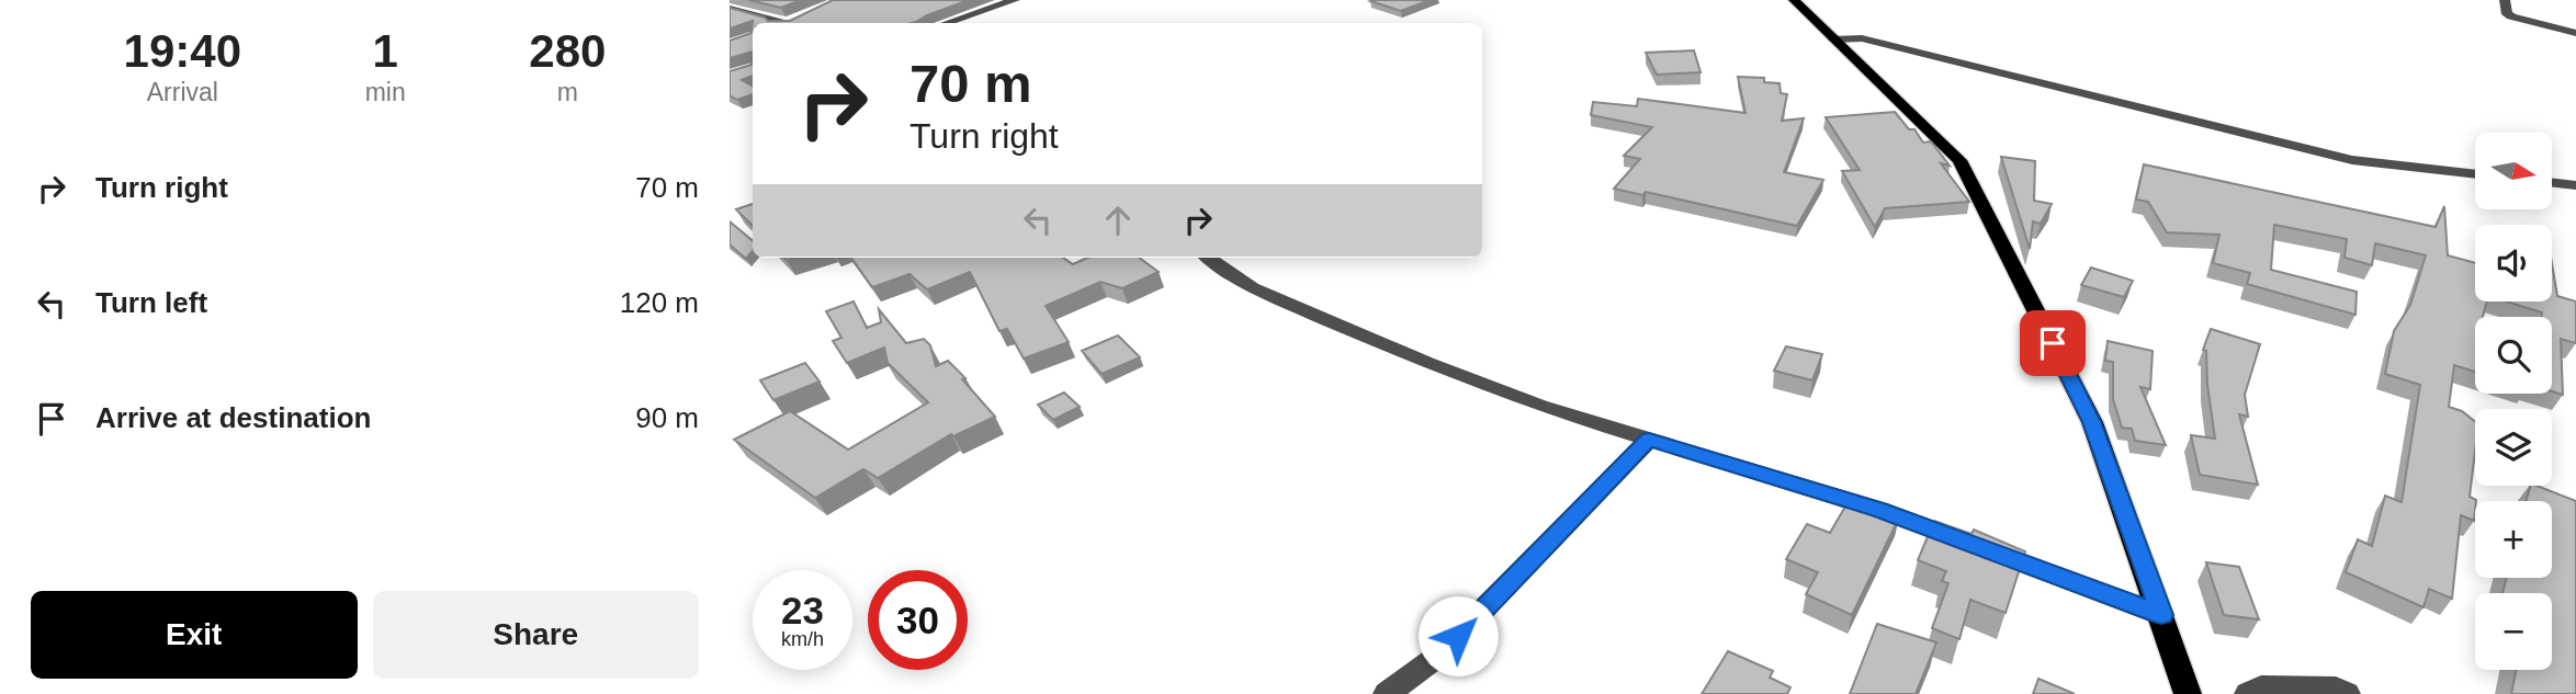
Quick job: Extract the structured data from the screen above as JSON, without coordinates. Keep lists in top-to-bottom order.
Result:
{
  "north": "right",
  "page": {
    "eta": [
      "19:40",
      "Arrival",
      "1",
      "min",
      "280",
      "m"
    ],
    "turn": ["70 m", "Turn right"],
    "list": [
      {
        "name": "Turn right",
        "value": "70 m"
      },
      {
        "name": "Turn left",
        "value": "120 m"
      },
      {
        "name": "Arrive at destination",
        "value": "90 m"
      }
    ],
    "map_buttons": ["+", "−"],
    "speed": "23 km/h",
    "limit": "30",
    "buttons": ["Exit", "Share"]
  }
}
